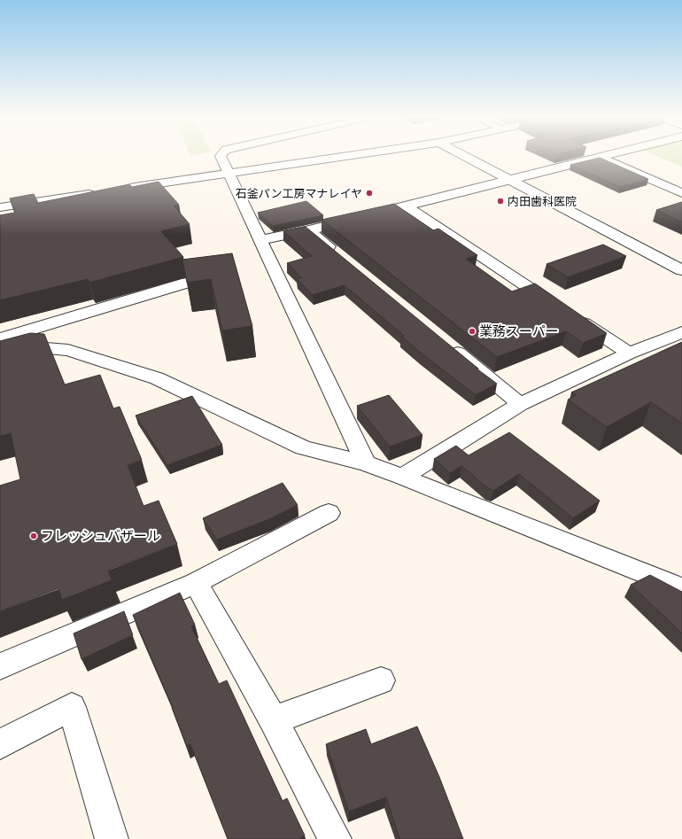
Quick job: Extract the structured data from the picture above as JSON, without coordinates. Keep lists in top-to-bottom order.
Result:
{
  "places": [
    "石釜パン工房マナレイヤ",
    "内田歯科医院",
    "業務スーパー",
    "フレッシュバザール"
  ]
}
